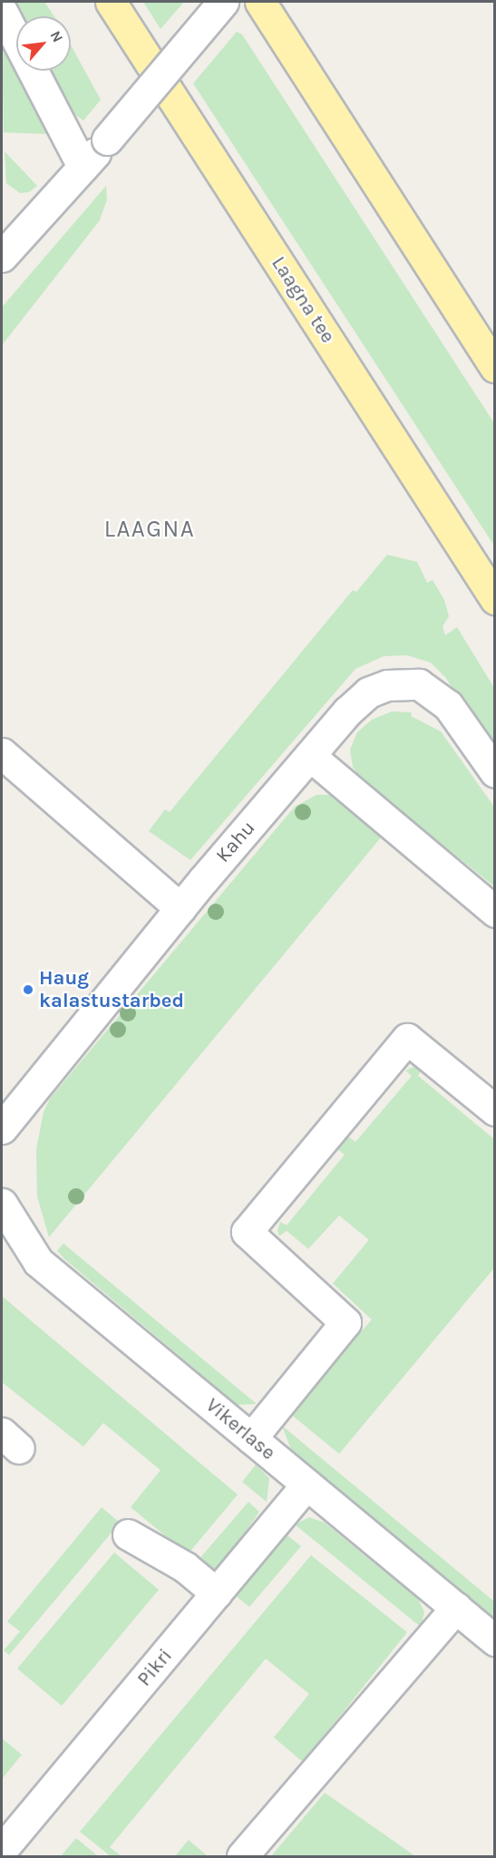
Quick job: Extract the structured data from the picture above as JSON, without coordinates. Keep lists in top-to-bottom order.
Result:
{
  "streets": {
    "main road": ["Laagna tee"],
    "street": ["Kahu", "Vikerlase", "Pikri"]
  },
  "crossings": [
    ["Vikerlase", "Pikri"]
  ],
  "districts": ["LAAGNA"],
  "places": ["Haug kalastustarbed"],
  "north": "top right"
}
